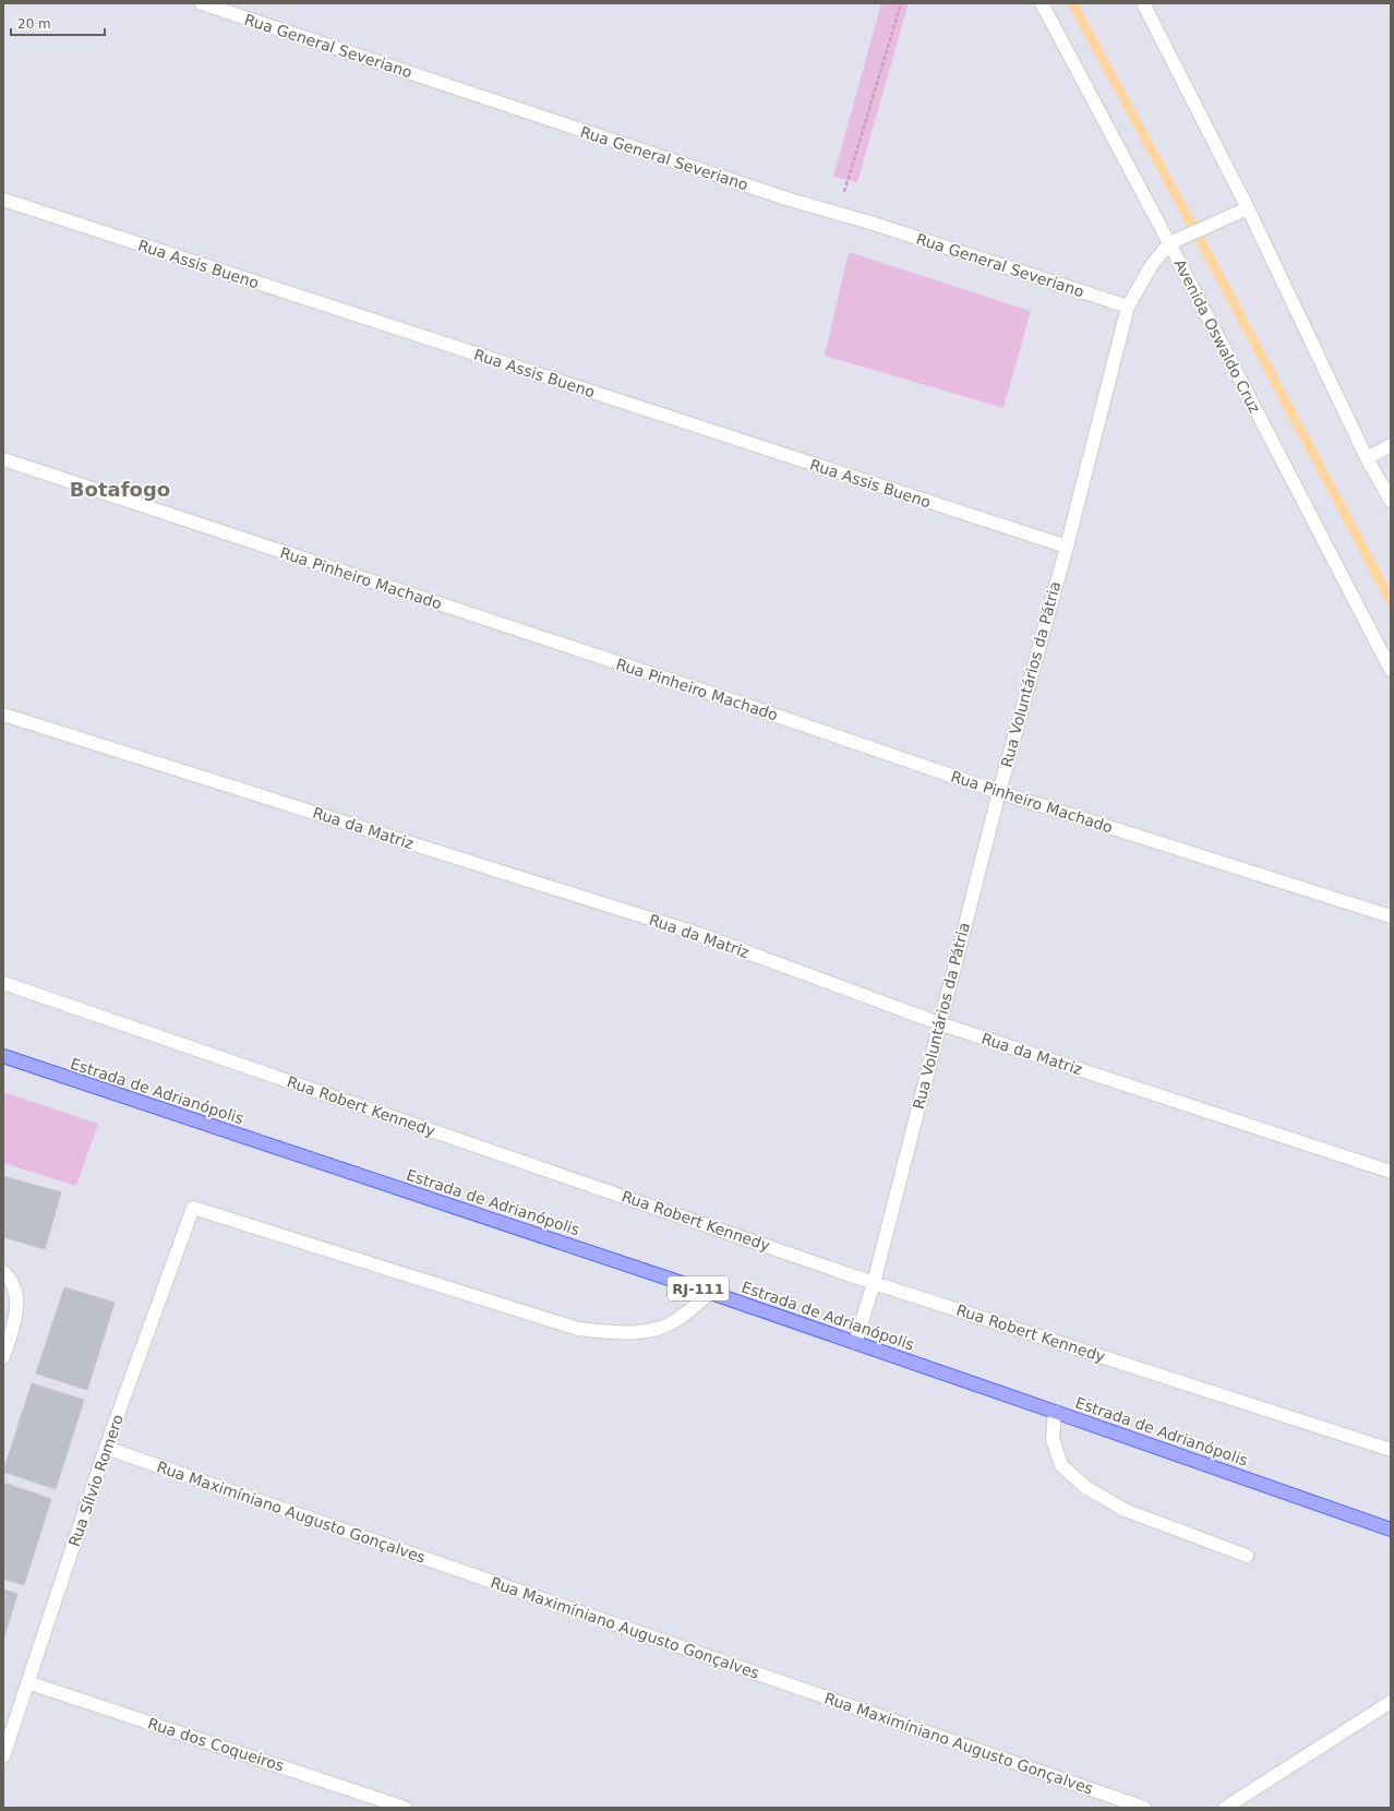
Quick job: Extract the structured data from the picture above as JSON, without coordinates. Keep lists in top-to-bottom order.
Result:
{
  "streets": {
    "main road": ["Estrada de Adrianópolis", "RJ-111"],
    "street": [
      "Rua General Severiano",
      "Rua Assis Bueno",
      "Avenida Oswaldo Cruz",
      "Rua Pinheiro Machado",
      "Rua Voluntários da Pátria",
      "Rua da Matriz",
      "Rua Robert Kennedy",
      "Rua Sílvio Romero",
      "Rua Maximíniano Augusto Gonçalves",
      "Rua dos Coqueiros"
    ]
  },
  "crossings": [
    ["Rua General Severiano", "Rua Voluntários da Pátria"],
    ["Rua Assis Bueno", "Rua Voluntários da Pátria"],
    ["Avenida Oswaldo Cruz", "Rua Voluntários da Pátria"],
    ["Rua Pinheiro Machado", "Rua Voluntários da Pátria"],
    ["Rua Voluntários da Pátria", "Rua da Matriz"],
    ["Rua Voluntários da Pátria", "Estrada de Adrianópolis"],
    ["Rua Voluntários da Pátria", "Rua Robert Kennedy"],
    ["Estrada de Adrianópolis", "Rua Sílvio Romero"],
    ["Rua Sílvio Romero", "Rua Maximíniano Augusto Gonçalves"],
    ["Rua Sílvio Romero", "Rua dos Coqueiros"]
  ],
  "districts": ["Botafogo"],
  "scale_bar": "20 m"
}
